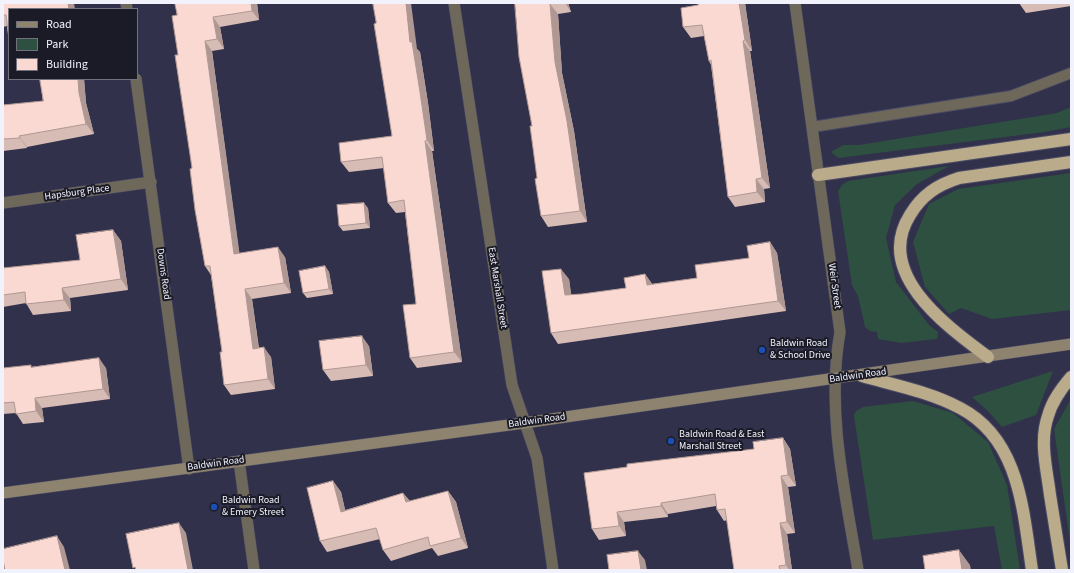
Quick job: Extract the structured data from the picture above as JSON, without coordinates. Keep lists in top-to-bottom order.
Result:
{
  "streets": {
    "main road": ["Baldwin Road"],
    "street": [
      "Hapsburg Place",
      "Downs Road",
      "Weir Street",
      "East Marshall Street"
    ]
  },
  "crossings": [
    ["Hapsburg Place", "Downs Road"],
    ["Downs Road", "Baldwin Road"],
    ["Weir Street", "Baldwin Road"],
    ["East Marshall Street", "Baldwin Road"]
  ],
  "places": ["Baldwin Road & School Drive", "Baldwin Road & East Marshall Street", "Baldwin Road & Emery Street"],
  "legend": ["Road", "Park", "Building"]
}
